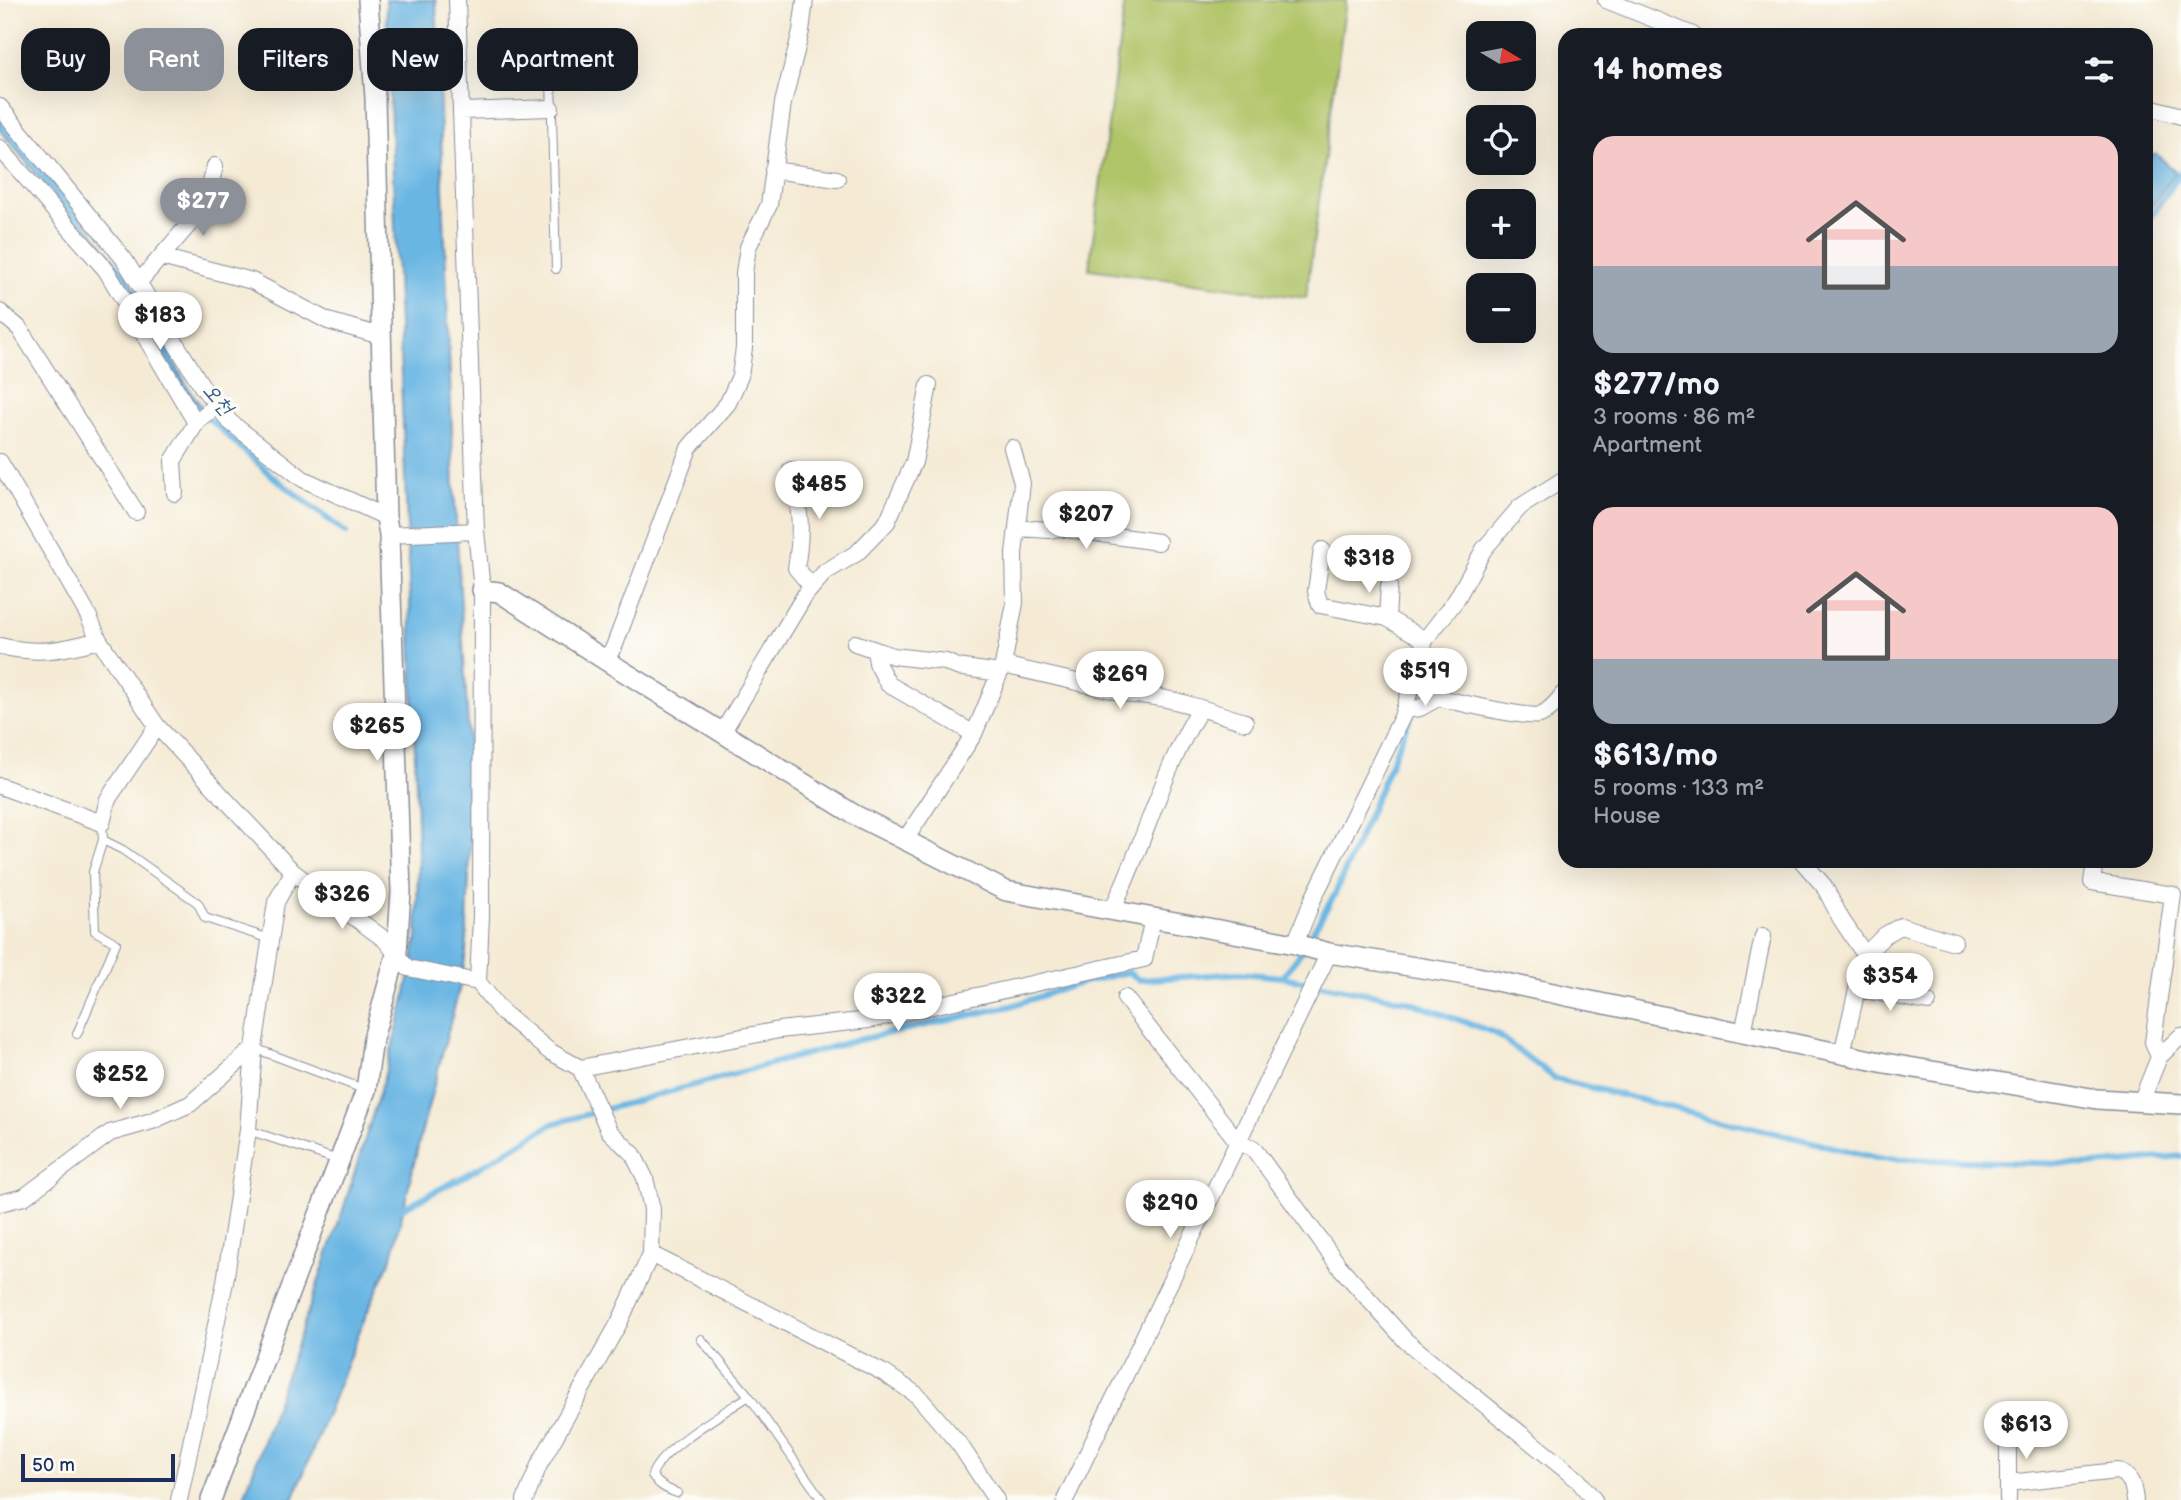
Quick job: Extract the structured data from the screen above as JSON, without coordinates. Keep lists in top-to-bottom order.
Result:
{
  "water": ["오천"],
  "scale_bar": "50 m",
  "north": "right",
  "page": {
    "map_buttons": ["+", "−"],
    "chip": [
      "Buy",
      "Rent",
      "Filters",
      "New",
      "Apartment"
    ],
    "heading": "14 homes",
    "list": [
      {
        "name": "$277/mo",
        "note": "3 rooms · 86 m² · Apartment"
      },
      {
        "name": "$613/mo",
        "note": "5 rooms · 133 m² · House"
      }
    ],
    "price": [
      "$277",
      "$183",
      "$485",
      "$207",
      "$318",
      "$519",
      "$269",
      "$265",
      "$326",
      "$354",
      "$322",
      "$252",
      "$290",
      "$613"
    ],
    "scale": "50 m"
  }
}
